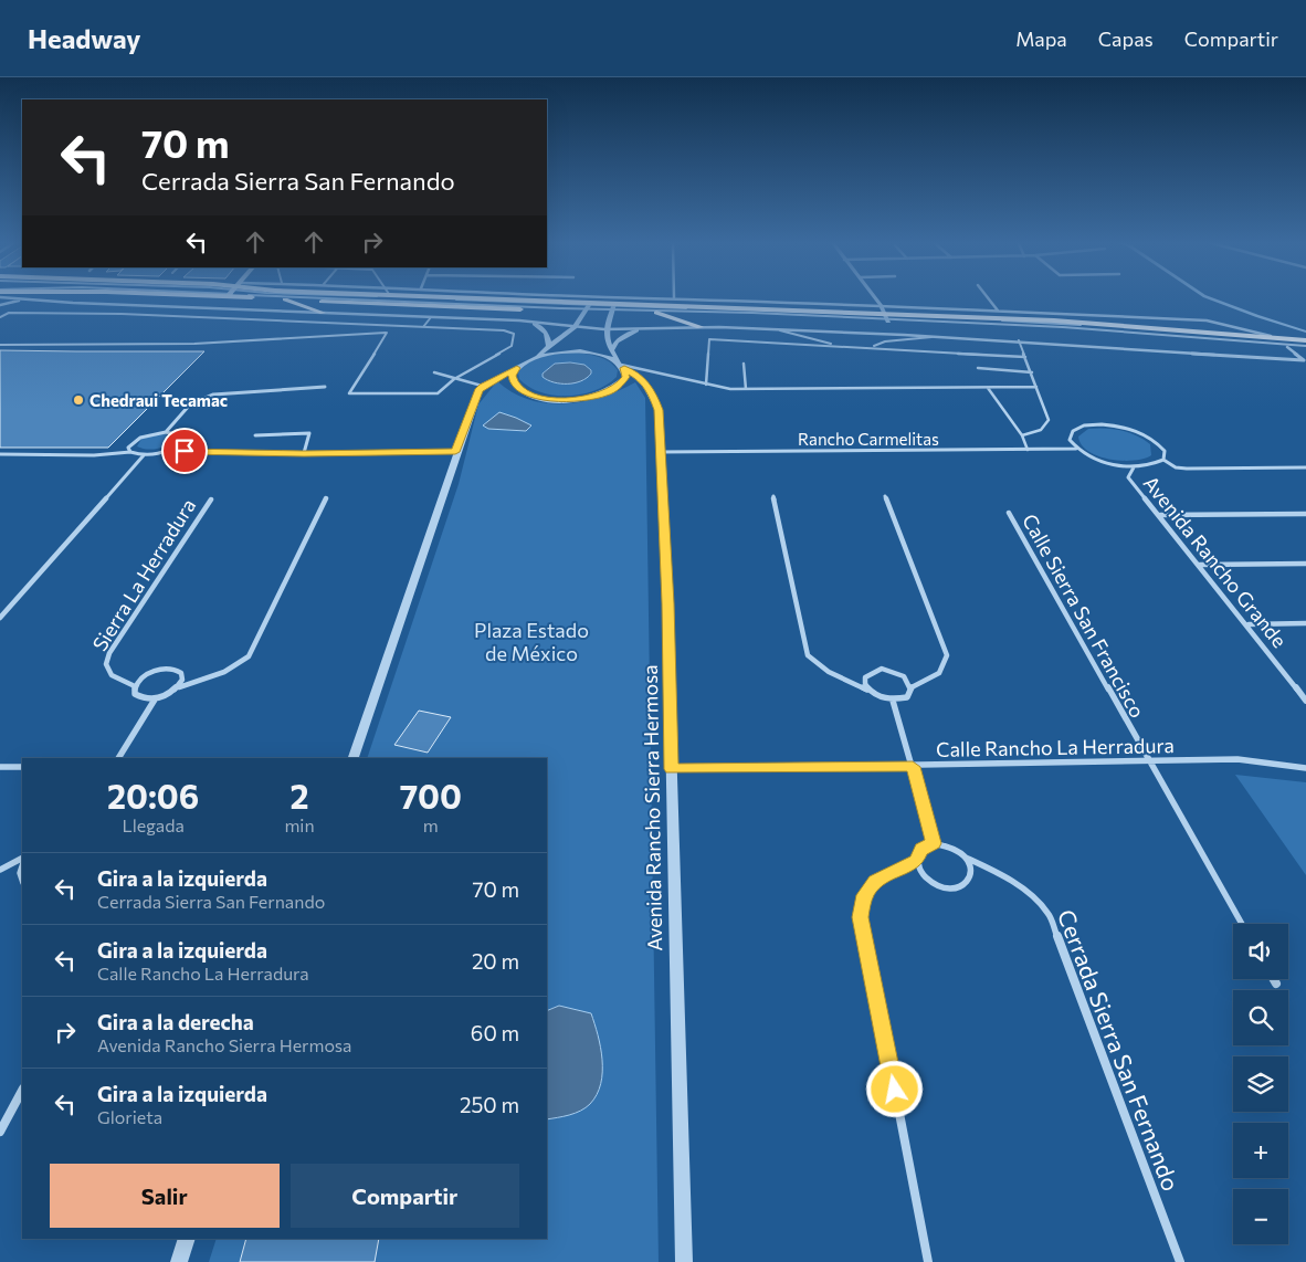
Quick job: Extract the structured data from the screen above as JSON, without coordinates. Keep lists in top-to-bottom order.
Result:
{
  "streets": {
    "street": [
      "Rancho Carmelitas",
      "Avenida Rancho Grande",
      "Sierra La Herradura",
      "Calle Sierra San Francisco",
      "Calle Rancho La Herradura",
      "Avenida Rancho Sierra Hermosa",
      "Cerrada Sierra San Fernando"
    ]
  },
  "crossings": [
    ["Rancho Carmelitas", "Avenida Rancho Sierra Hermosa"],
    ["Calle Sierra San Francisco", "Calle Rancho La Herradura"],
    ["Calle Rancho La Herradura", "Avenida Rancho Sierra Hermosa"]
  ],
  "parks": ["Plaza Estado de México"],
  "places": ["Chedraui Tecamac"],
  "page": {
    "header": "Headway",
    "nav": ["Mapa", "Capas", "Compartir"],
    "turn": ["70 m", "Cerrada Sierra San Fernando"],
    "eta": [
      "20:06",
      "Llegada",
      "2",
      "min",
      "700",
      "m"
    ],
    "list": [
      {
        "name": "Gira a la izquierda",
        "note": "Cerrada Sierra San Fernando",
        "value": "70 m"
      },
      {
        "name": "Gira a la izquierda",
        "note": "Calle Rancho La Herradura",
        "value": "20 m"
      },
      {
        "name": "Gira a la derecha",
        "note": "Avenida Rancho Sierra Hermosa",
        "value": "60 m"
      },
      {
        "name": "Gira a la izquierda",
        "note": "Glorieta",
        "value": "250 m"
      }
    ],
    "map_buttons": ["+", "−"],
    "buttons": ["Salir", "Compartir"]
  }
}
